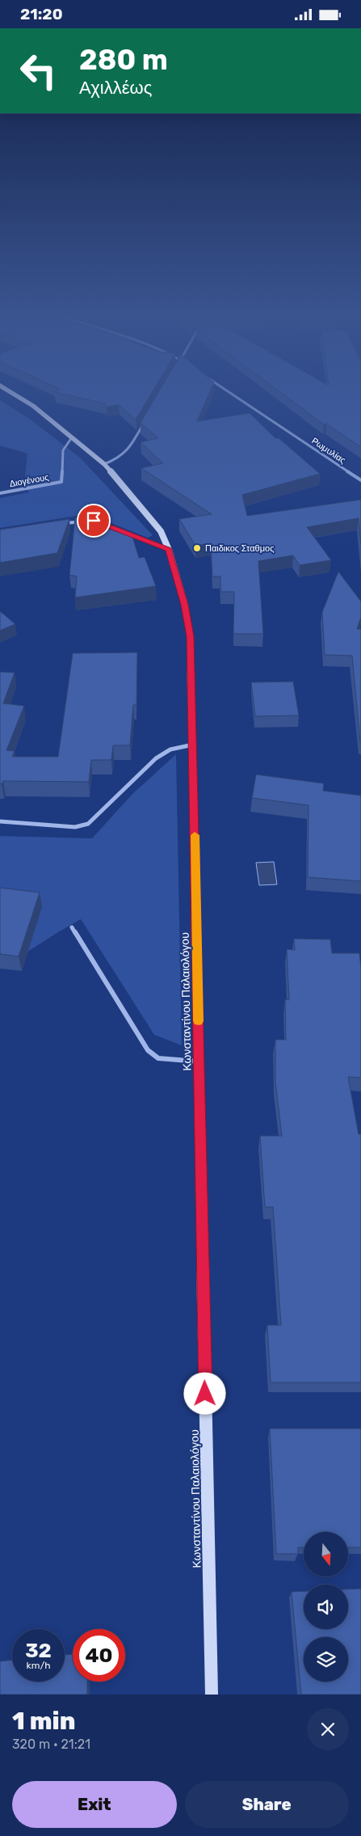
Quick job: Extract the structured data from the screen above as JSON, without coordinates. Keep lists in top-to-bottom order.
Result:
{
  "streets": {
    "street": ["Ρωμυλίας", "Διογένους", "Κωνσταντίνου Παλαιολόγου"]
  },
  "crossings": [
    ["Διογένους", "Κωνσταντίνου Παλαιολόγου"]
  ],
  "places": ["Παιδικος Σταθμος"],
  "north": "bottom",
  "page": {
    "status": "21:20",
    "turn": ["280 m", "Αχιλλέως"],
    "speed": "32 km/h",
    "limit": "40",
    "heading": ["1 min", "320 m · 21:21"],
    "buttons": ["Exit", "Share"]
  }
}
